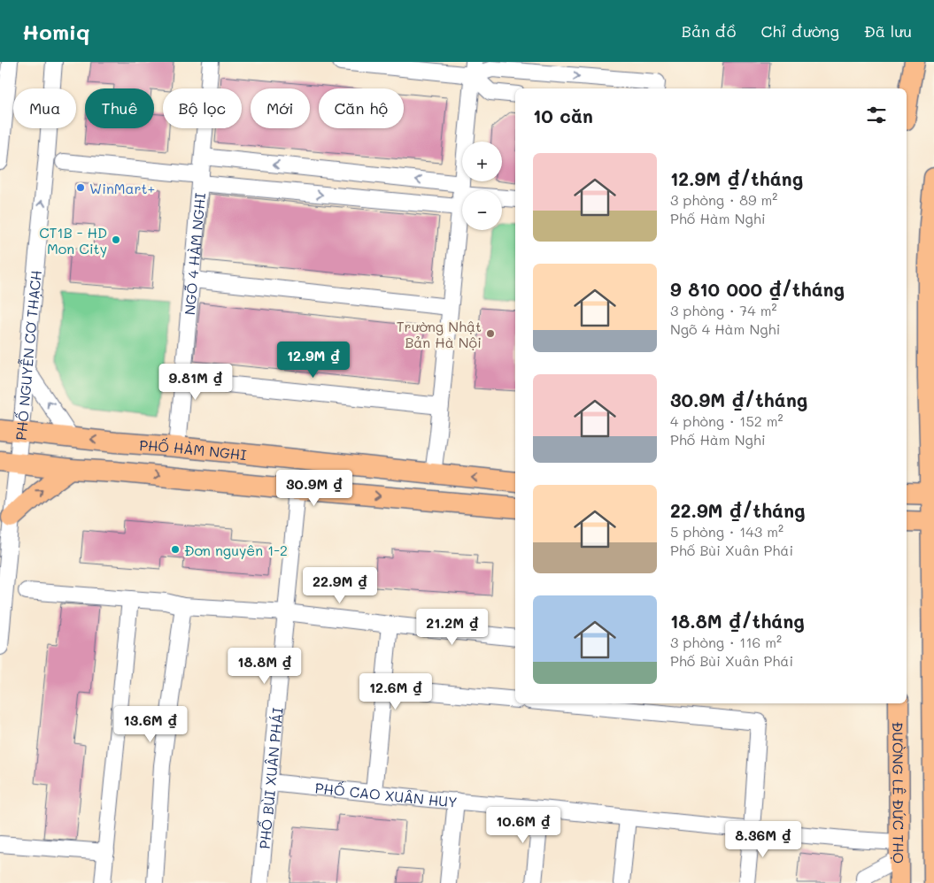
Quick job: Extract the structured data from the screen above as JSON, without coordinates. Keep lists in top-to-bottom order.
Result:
{
  "streets": {
    "main road": ["PHỐ HÀM NGHI", "ĐƯỜNG LÊ ĐỨC THỌ"],
    "street": [
      "NGÕ 4 HÀM NGHI",
      "PHỐ NGUYỄN CƠ THẠCH",
      "PHỐ BÙI XUÂN PHÁI",
      "PHỐ CAO XUÂN HUY"
    ]
  },
  "crossings": [
    ["NGÕ 4 HÀM NGHI", "PHỐ HÀM NGHI"],
    ["PHỐ NGUYỄN CƠ THẠCH", "PHỐ HÀM NGHI"],
    ["PHỐ HÀM NGHI", "PHỐ BÙI XUÂN PHÁI"],
    ["PHỐ BÙI XUÂN PHÁI", "PHỐ CAO XUÂN HUY"],
    ["ĐƯỜNG LÊ ĐỨC THỌ", "PHỐ CAO XUÂN HUY"]
  ],
  "places": [
    "WinMart+",
    "CT1B - HD Mon City",
    "Trường Nhật Bản Hà Nội",
    "Đơn nguyên 1-2"
  ],
  "page": {
    "header": "Homiq",
    "nav": ["Bản đồ", "Chỉ đường", "Đã lưu"],
    "chip": [
      "Mua",
      "Thuê",
      "Bộ lọc",
      "Mới",
      "Căn hộ"
    ],
    "heading": "10 căn",
    "map_buttons": ["+", "−"],
    "list": [
      {
        "name": "12.9M ₫/tháng",
        "note": "3 phòng · 89 m² · Phố Hàm Nghi"
      },
      {
        "name": "9 810 000 ₫/tháng",
        "note": "3 phòng · 74 m² · Ngõ 4 Hàm Nghi"
      },
      {
        "name": "30.9M ₫/tháng",
        "note": "4 phòng · 152 m² · Phố Hàm Nghi"
      },
      {
        "name": "22.9M ₫/tháng",
        "note": "5 phòng · 143 m² · Phố Bùi Xuân Phái"
      },
      {
        "name": "18.8M ₫/tháng",
        "note": "3 phòng · 116 m² · Phố Bùi Xuân Phái"
      }
    ],
    "price": [
      "12.9M ₫",
      "9.81M ₫",
      "30.9M ₫",
      "22.9M ₫",
      "21.2M ₫",
      "18.8M ₫",
      "12.6M ₫",
      "13.6M ₫",
      "10.6M ₫",
      "8.36M ₫"
    ]
  }
}
